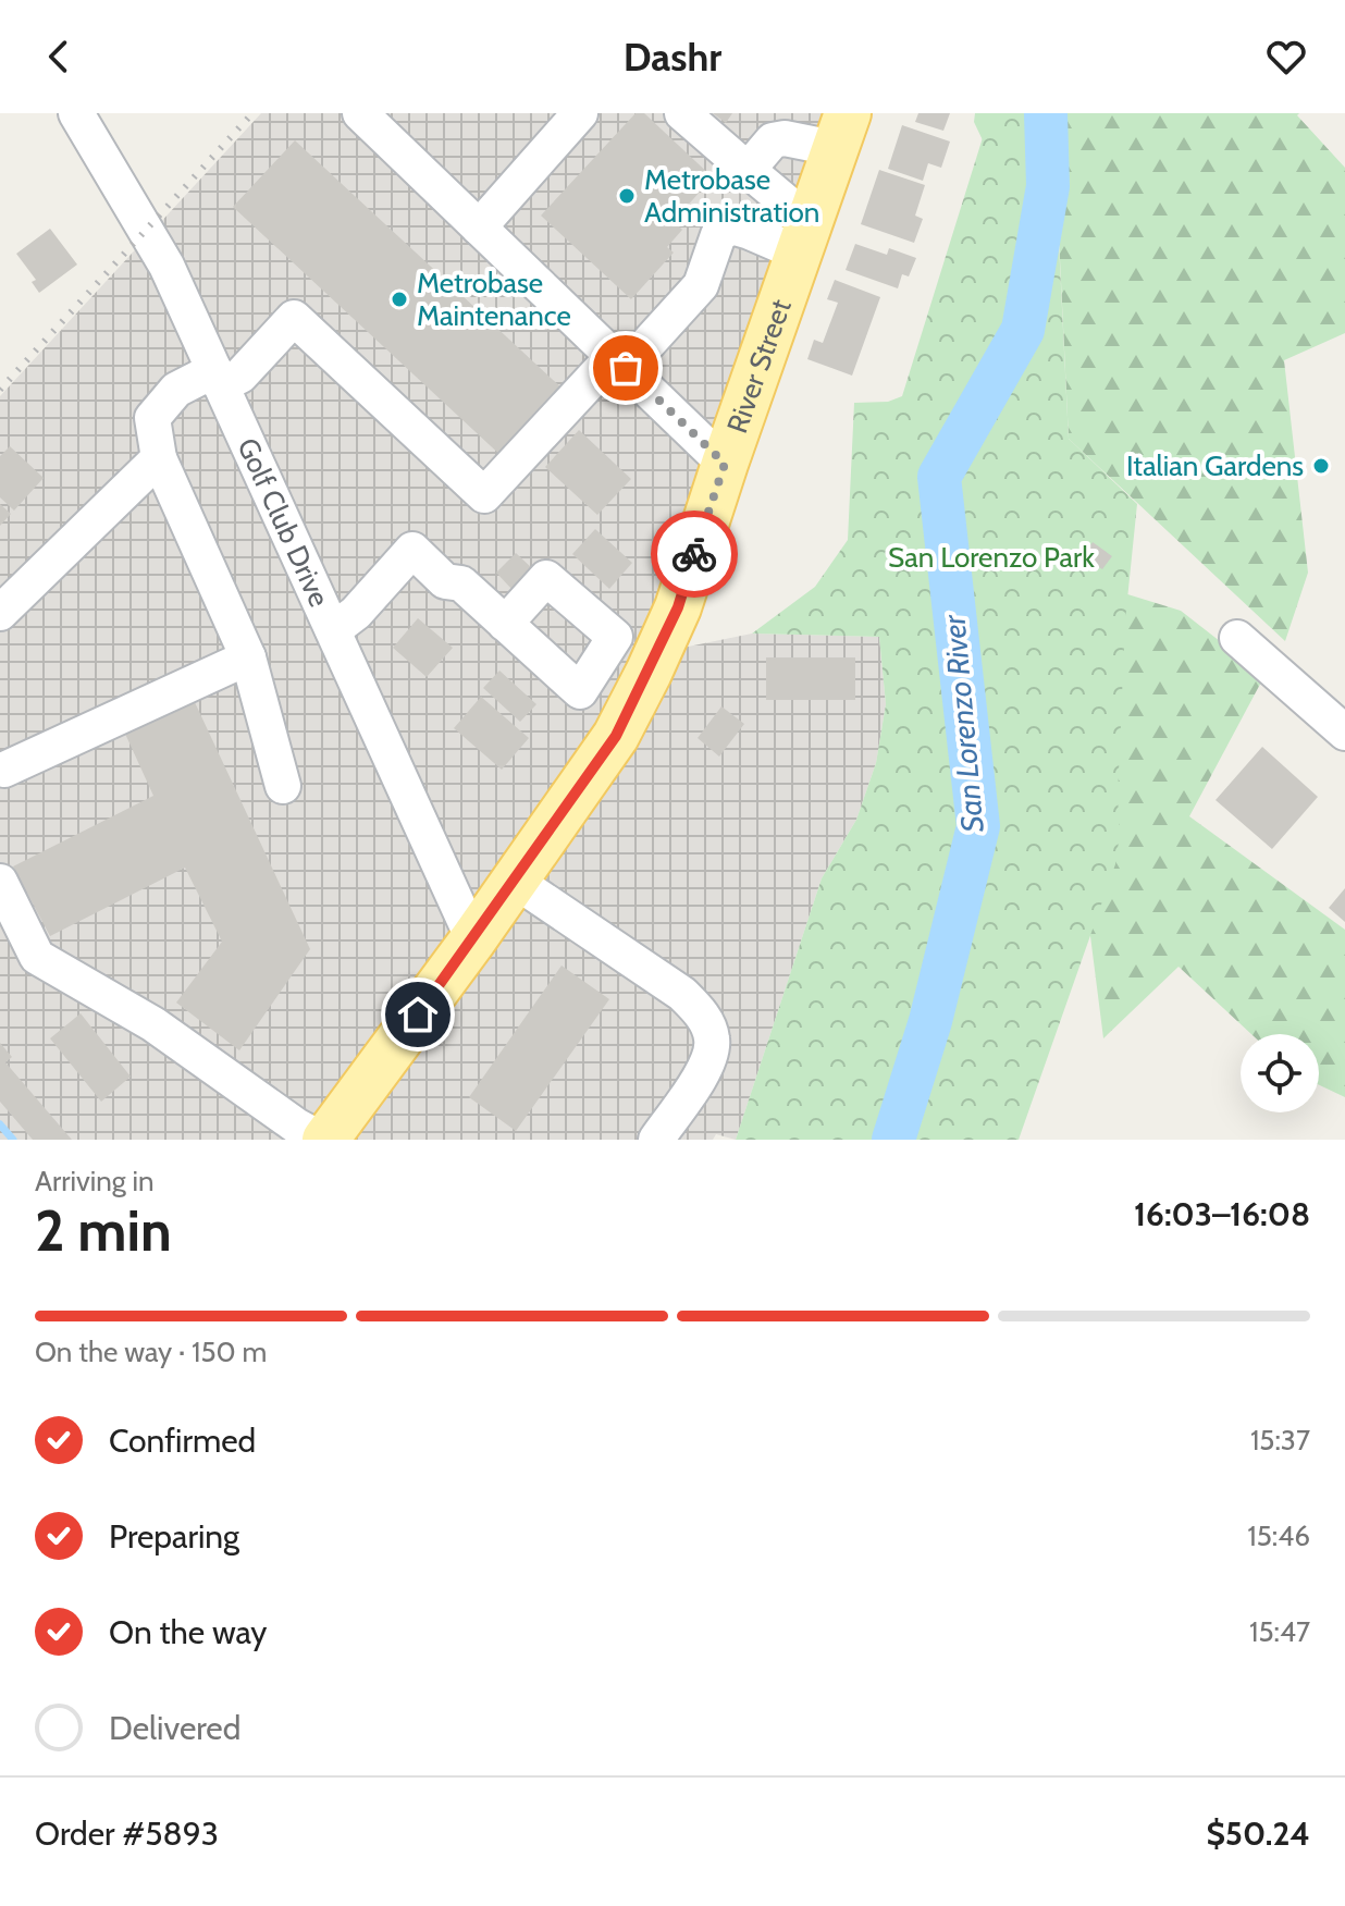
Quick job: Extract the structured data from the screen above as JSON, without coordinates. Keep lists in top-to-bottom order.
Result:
{
  "streets": {
    "main road": ["River Street"],
    "street": ["Golf Club Drive"]
  },
  "crossings": [
    ["River Street", "Golf Club Drive"]
  ],
  "water": ["San Lorenzo River"],
  "parks": ["San Lorenzo Park"],
  "places": ["Metrobase Administration", "Metrobase Maintenance", "Italian Gardens"],
  "page": {
    "header": "Dashr",
    "heading": ["2 min", "Arriving in", "16:03–16:08"],
    "panel": ["Order #5893", "$50.24"],
    "bar": "On the way · 150 m",
    "list": [
      ["Confirmed", "15:37"],
      ["Preparing", "15:46"],
      ["On the way", "15:47"],
      "Delivered"
    ]
  }
}
